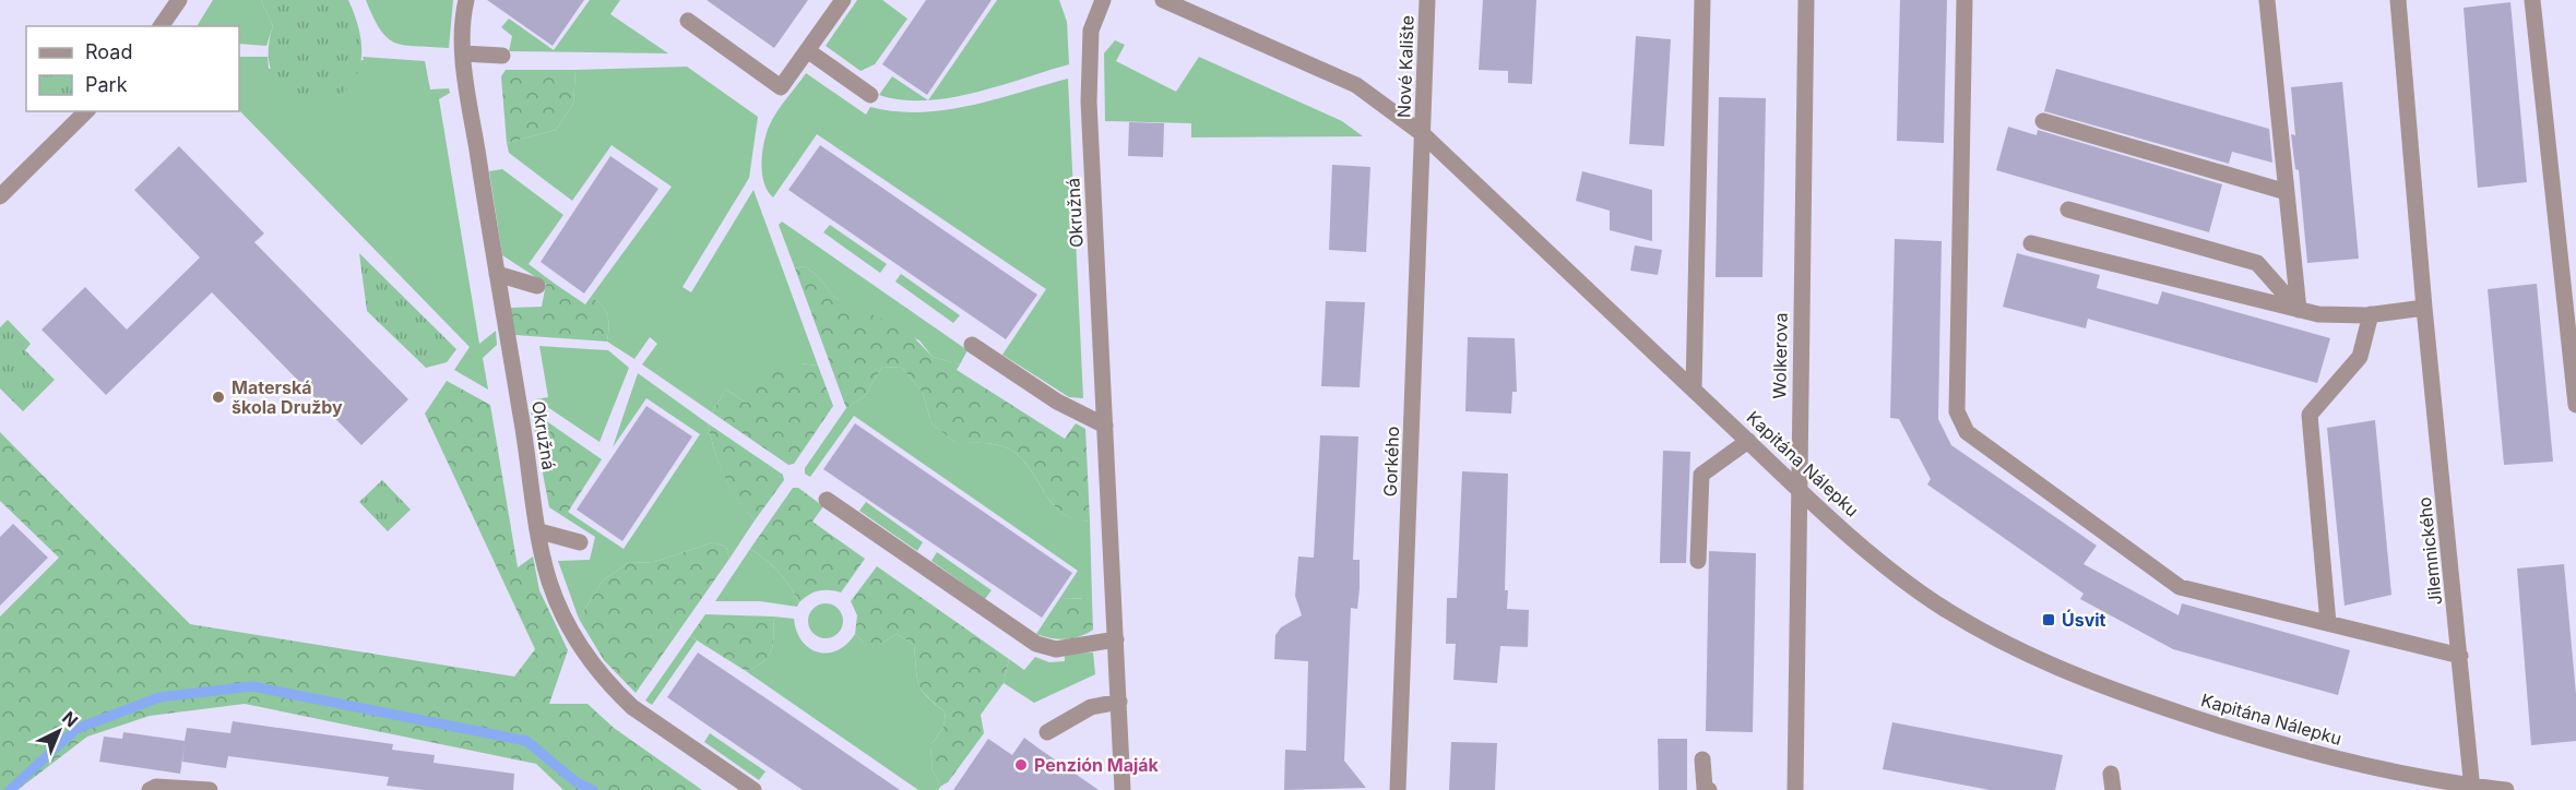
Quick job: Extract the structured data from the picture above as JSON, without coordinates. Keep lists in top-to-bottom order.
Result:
{
  "streets": {
    "street": [
      "Nové Kalište",
      "Okružná",
      "Wolkerova",
      "Gorkého",
      "Kapitána Nálepku",
      "Jilemnického"
    ]
  },
  "crossings": [
    ["Nové Kalište", "Gorkého"],
    ["Nové Kalište", "Kapitána Nálepku"],
    ["Wolkerova", "Kapitána Nálepku"],
    ["Gorkého", "Kapitána Nálepku"],
    ["Kapitána Nálepku", "Jilemnického"]
  ],
  "places": {
    "other": ["Materská škola Družby", "Penzión Maják"],
    "transit": ["Úsvit"]
  },
  "legend": ["Road", "Park"],
  "north": "top right"
}
